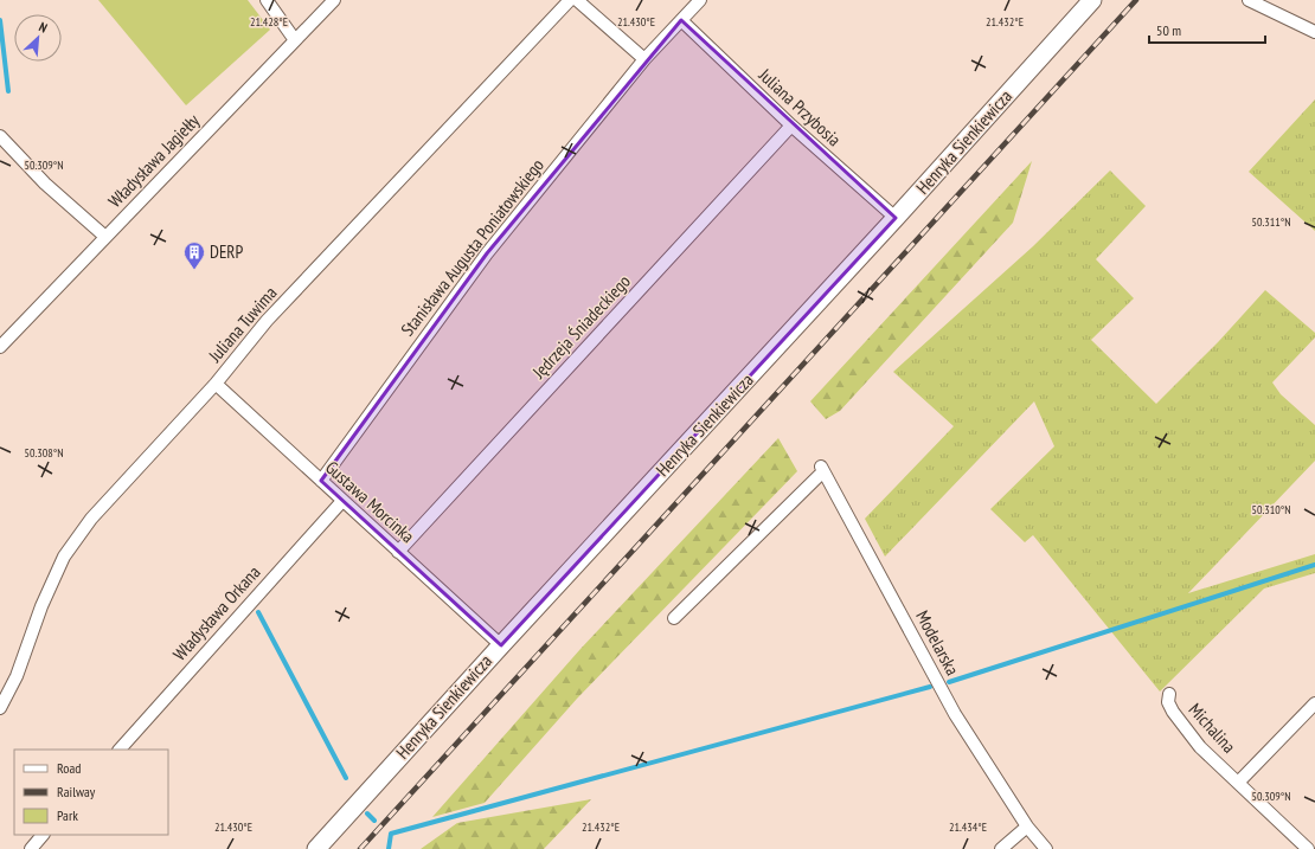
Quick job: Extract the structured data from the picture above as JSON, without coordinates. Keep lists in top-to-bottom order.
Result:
{
  "streets": {
    "main road": ["Henryka Sienkiewicza"],
    "street": [
      "Juliana Przybosia",
      "Władysława Jagiełły",
      "Stanisława Augusta Poniatowskiego",
      "Juliana Tuwima",
      "Jędrzeja Śniadeckiego",
      "Gustawa Morcinka",
      "Władysława Orkana",
      "Modelarska",
      "Michalina"
    ]
  },
  "crossings": [
    ["Juliana Przybosia", "Henryka Sienkiewicza"],
    ["Juliana Przybosia", "Stanisława Augusta Poniatowskiego"],
    ["Juliana Przybosia", "Jędrzeja Śniadeckiego"],
    ["Henryka Sienkiewicza", "Gustawa Morcinka"],
    ["Stanisława Augusta Poniatowskiego", "Gustawa Morcinka"],
    ["Juliana Tuwima", "Gustawa Morcinka"],
    ["Jędrzeja Śniadeckiego", "Gustawa Morcinka"],
    ["Gustawa Morcinka", "Władysława Orkana"]
  ],
  "places": {
    "building": ["DERP"]
  },
  "legend": ["Road", "Railway", "Park"],
  "scale_bar": "50 m",
  "north": "top right",
  "coordinates": [
    "21.428°E",
    "21.430°E",
    "21.432°E",
    "50.309°N",
    "50.311°N",
    "50.308°N",
    "50.310°N",
    "21.434°E"
  ]
}
